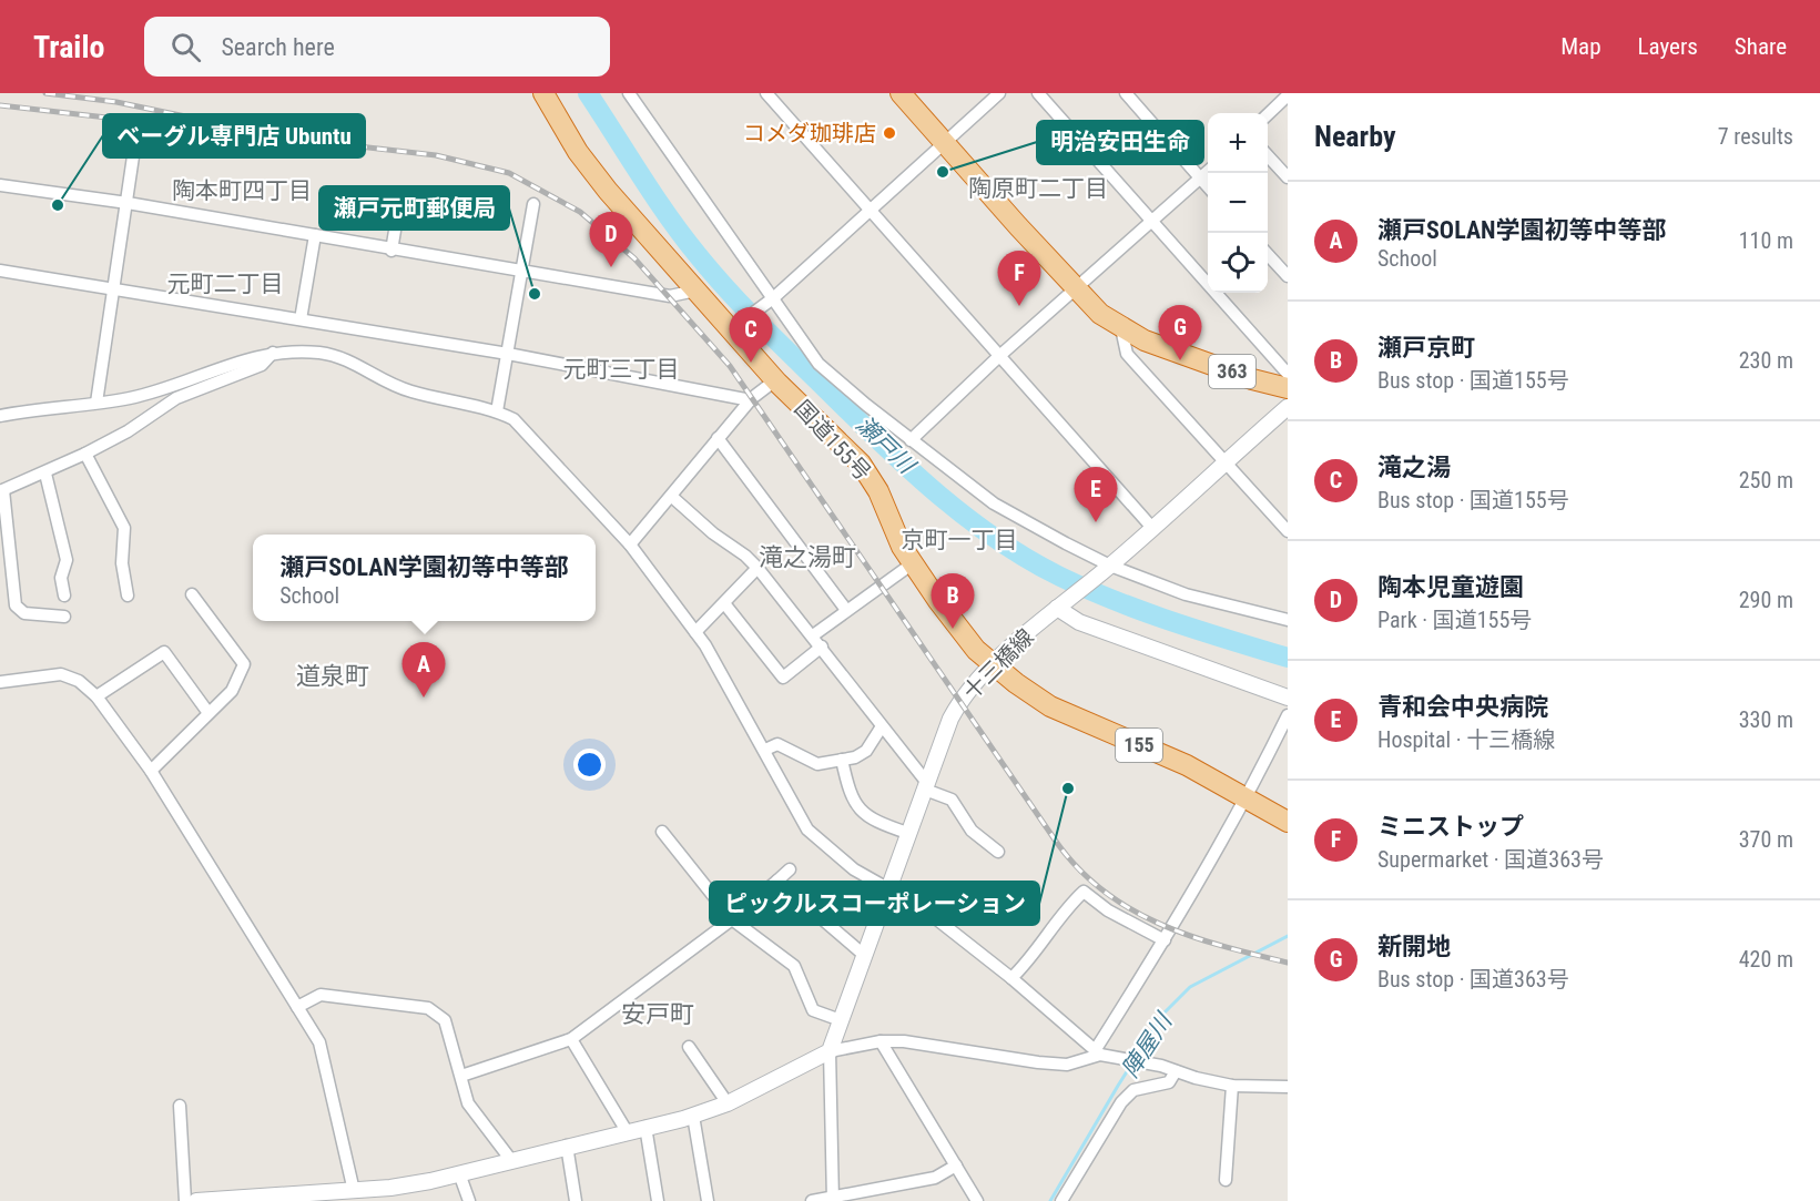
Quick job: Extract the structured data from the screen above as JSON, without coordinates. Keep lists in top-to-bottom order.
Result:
{
  "streets": {
    "highway": ["363", "国道155号", "155"],
    "street": ["十三橋線"]
  },
  "crossings": [
    ["国道155号", "十三橋線"]
  ],
  "districts": [
    "陶原町二丁目",
    "陶本町四丁目",
    "元町二丁目",
    "元町三丁目",
    "京町一丁目",
    "滝之湯町",
    "道泉町",
    "安戸町"
  ],
  "water": ["瀬戸川", "陣屋川"],
  "places": [
    "コメダ珈琲店",
    "明治安田生命",
    "ベーグル専門店 Ubuntu",
    "瀬戸元町郵便局",
    "ピックルスコーポレーション"
  ],
  "page": {
    "header": "Trailo",
    "search": "Search here",
    "nav": ["Map", "Layers", "Share"],
    "heading": ["Nearby", "7 results"],
    "map_buttons": ["+", "−"],
    "list": [
      {
        "mark": "A",
        "name": "瀬戸SOLAN学園初等中等部",
        "note": "School",
        "value": "110 m"
      },
      {
        "mark": "B",
        "name": "瀬戸京町",
        "note": "Bus stop · 国道155号",
        "value": "230 m"
      },
      {
        "mark": "C",
        "name": "滝之湯",
        "note": "Bus stop · 国道155号",
        "value": "250 m"
      },
      {
        "mark": "D",
        "name": "陶本児童遊園",
        "note": "Park · 国道155号",
        "value": "290 m"
      },
      {
        "mark": "E",
        "name": "青和会中央病院",
        "note": "Hospital · 十三橋線",
        "value": "330 m"
      },
      {
        "mark": "F",
        "name": "ミニストップ",
        "note": "Supermarket · 国道363号",
        "value": "370 m"
      },
      {
        "mark": "G",
        "name": "新開地",
        "note": "Bus stop · 国道363号",
        "value": "420 m"
      }
    ],
    "pins": [
      "D",
      "F",
      "G",
      "C",
      "E",
      "B",
      "A"
    ],
    "popup": ["瀬戸SOLAN学園初等中等部", "School"]
  }
}
